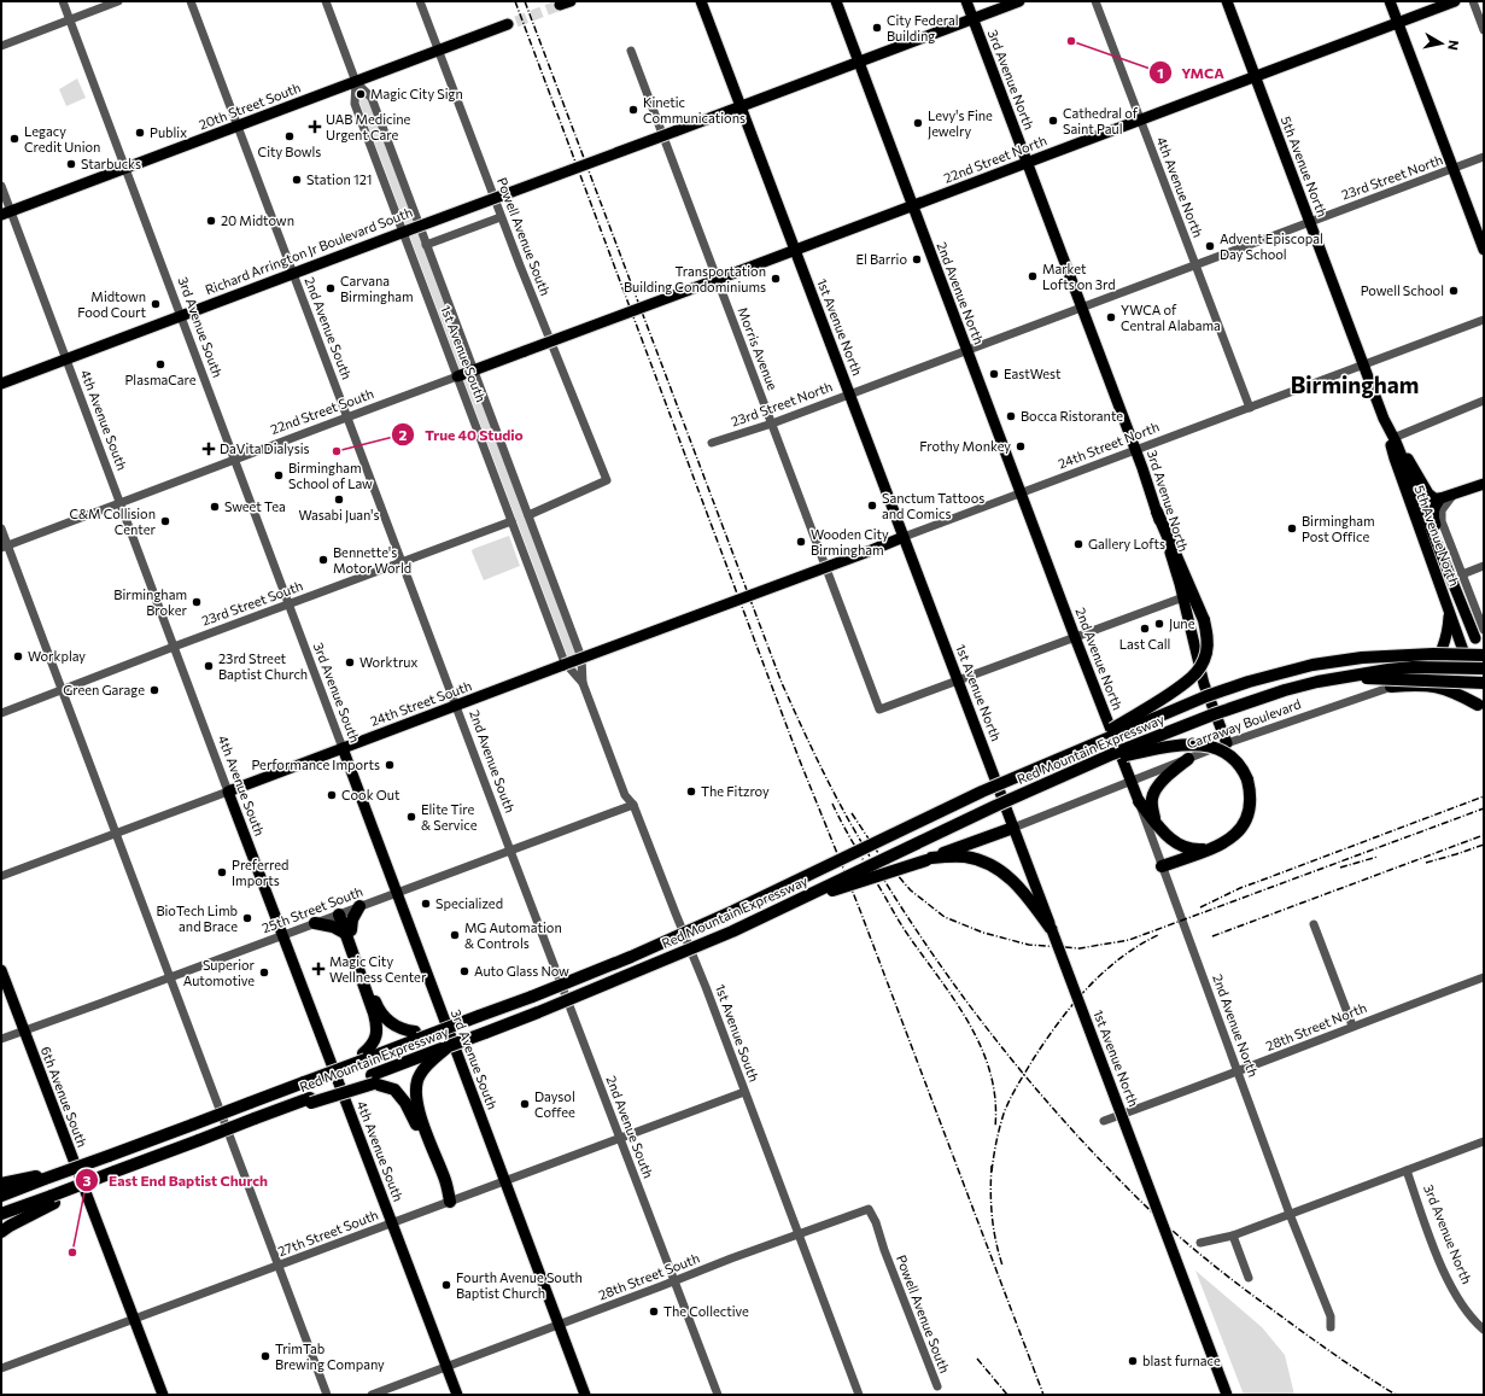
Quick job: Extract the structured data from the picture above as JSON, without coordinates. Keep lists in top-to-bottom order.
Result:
{
  "streets": {
    "highway": ["Red Mountain Expressway"],
    "main road": [
      "3rd Avenue North",
      "20th Street South",
      "22nd Street North",
      "5th Avenue North",
      "Richard Arrington Jr Boulevard South",
      "2nd Avenue North",
      "3rd Avenue South",
      "1st Avenue North",
      "22nd Street South",
      "4th Avenue South",
      "24th Street North",
      "24th Street South",
      "6th Avenue South"
    ],
    "street": [
      "23rd Street North",
      "4th Avenue North",
      "Powell Avenue South",
      "2nd Avenue South",
      "Morris Avenue",
      "1st Avenue South",
      "23rd Street South",
      "Carraway Boulevard",
      "25th Street South",
      "28th Street North",
      "27th Street South",
      "28th Street South"
    ]
  },
  "crossings": [
    ["3rd Avenue North", "22nd Street North"],
    ["3rd Avenue North", "23rd Street North"],
    ["3rd Avenue North", "Richard Arrington Jr Boulevard South"],
    ["3rd Avenue North", "24th Street North"],
    ["3rd Avenue North", "Carraway Boulevard"],
    ["20th Street South", "Powell Avenue South"],
    ["20th Street South", "3rd Avenue South"],
    ["20th Street South", "2nd Avenue South"],
    ["20th Street South", "1st Avenue South"],
    ["20th Street South", "4th Avenue South"],
    ["22nd Street North", "5th Avenue North"],
    ["22nd Street North", "4th Avenue North"],
    ["22nd Street North", "2nd Avenue North"],
    ["22nd Street North", "1st Avenue North"],
    ["22nd Street North", "22nd Street South"],
    ["5th Avenue North", "23rd Street North"],
    ["5th Avenue North", "24th Street North"],
    ["5th Avenue North", "Carraway Boulevard"],
    ["23rd Street North", "4th Avenue North"],
    ["23rd Street North", "2nd Avenue North"],
    ["23rd Street North", "1st Avenue North"],
    ["23rd Street North", "Morris Avenue"],
    ["4th Avenue North", "24th Street North"],
    ["Powell Avenue South", "1st Avenue South"],
    ["Powell Avenue South", "28th Street South"],
    ["Richard Arrington Jr Boulevard South", "2nd Avenue North"],
    ["Richard Arrington Jr Boulevard South", "3rd Avenue South"],
    ["Richard Arrington Jr Boulevard South", "1st Avenue North"],
    ["Richard Arrington Jr Boulevard South", "2nd Avenue South"],
    ["Richard Arrington Jr Boulevard South", "1st Avenue South"],
    ["Richard Arrington Jr Boulevard South", "4th Avenue South"],
    ["2nd Avenue North", "24th Street North"],
    ["2nd Avenue North", "Carraway Boulevard"],
    ["2nd Avenue North", "28th Street North"],
    ["3rd Avenue South", "22nd Street South"],
    ["3rd Avenue South", "23rd Street South"],
    ["3rd Avenue South", "24th Street South"],
    ["3rd Avenue South", "25th Street South"],
    ["3rd Avenue South", "27th Street South"],
    ["3rd Avenue South", "28th Street South"],
    ["1st Avenue North", "Morris Avenue"],
    ["1st Avenue North", "24th Street North"],
    ["1st Avenue North", "Carraway Boulevard"],
    ["2nd Avenue South", "22nd Street South"],
    ["2nd Avenue South", "23rd Street South"],
    ["2nd Avenue South", "24th Street South"],
    ["2nd Avenue South", "25th Street South"],
    ["2nd Avenue South", "27th Street South"],
    ["2nd Avenue South", "28th Street South"],
    ["1st Avenue South", "22nd Street South"],
    ["1st Avenue South", "23rd Street South"],
    ["1st Avenue South", "25th Street South"],
    ["1st Avenue South", "27th Street South"],
    ["1st Avenue South", "28th Street South"],
    ["22nd Street South", "4th Avenue South"],
    ["4th Avenue South", "23rd Street South"],
    ["4th Avenue South", "24th Street South"],
    ["4th Avenue South", "25th Street South"],
    ["4th Avenue South", "27th Street South"],
    ["4th Avenue South", "28th Street South"],
    ["24th Street North", "24th Street South"],
    ["25th Street South", "6th Avenue South"],
    ["6th Avenue South", "27th Street South"]
  ],
  "districts": ["Birmingham"],
  "places": {
    "other": [
      "City Federal Building",
      "YMCA",
      "Magic City Sign",
      "Kinetic Communications",
      "Cathedral of Saint Paul",
      "Levy's Fine Jewelry",
      "Publix",
      "City Bowls",
      "Legacy Credit Union",
      "Starbucks",
      "Station 121",
      "20 Midtown",
      "Advent Episcopal Day School",
      "El Barrio",
      "Market Lofts on 3rd",
      "Transportation Building Condominiums",
      "Carvana Birmingham",
      "Powell School",
      "Midtown Food Court",
      "YWCA of Central Alabama",
      "PlasmaCare",
      "EastWest",
      "Bocca Ristorante",
      "Frothy Monkey",
      "True 40 Studio",
      "Birmingham School of Law",
      "Wasabi Juan's",
      "Sanctum Tattoos and Comics",
      "Sweet Tea",
      "C&M Collision Center",
      "Birmingham Post Office",
      "Wooden City Birmingham",
      "Gallery Lofts",
      "Bennette's Motor World",
      "Birmingham Broker",
      "June",
      "Last Call",
      "Workplay",
      "Worktrux",
      "23rd Street Baptist Church",
      "Green Garage",
      "Performance Imports",
      "The Fitzroy",
      "Cook Out",
      "Elite Tire & Service",
      "Preferred Imports",
      "Specialized",
      "BioTech Limb and Brace",
      "MG Automation & Controls",
      "Auto Glass Now",
      "Superior Automotive",
      "Daysol Coffee",
      "East End Baptist Church",
      "Fourth Avenue South Baptist Church",
      "The Collective",
      "TrimTab Brewing Company",
      "blast furnace"
    ],
    "health": ["UAB Medicine Urgent Care", "DaVita Dialysis", "Magic City Wellness Center"]
  },
  "north": "right"
}
